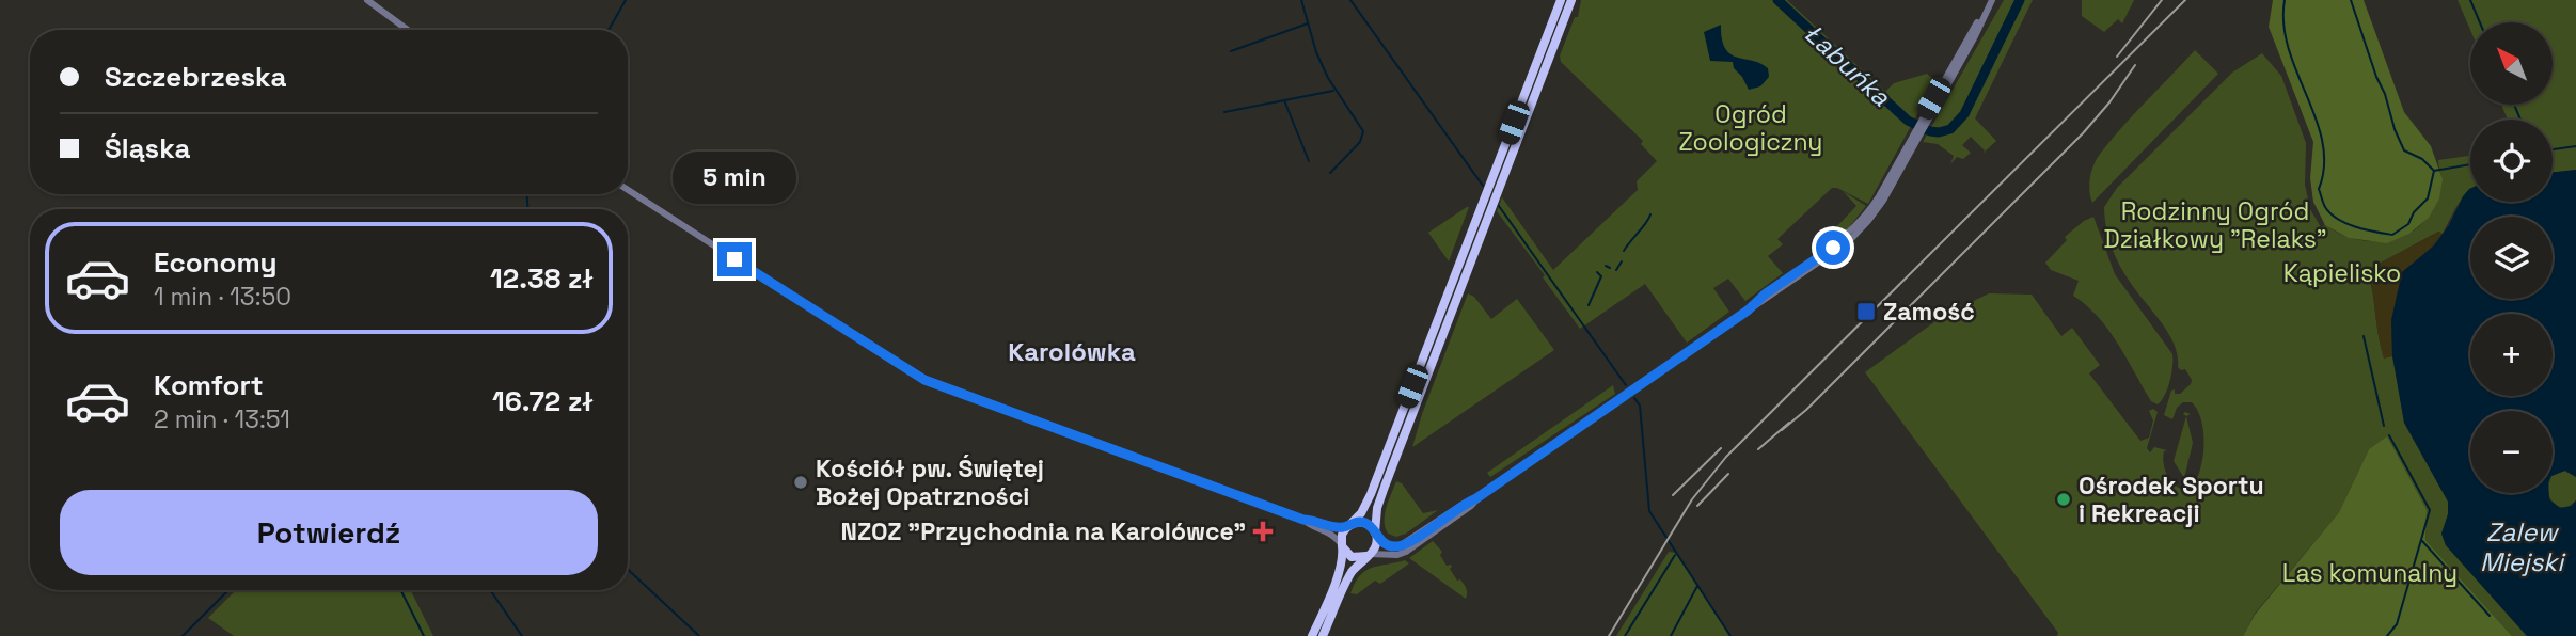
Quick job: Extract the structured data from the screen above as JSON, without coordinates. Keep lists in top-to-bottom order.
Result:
{
  "districts": ["Karolówka"],
  "water": ["Łabuńka", "Zalew Miejski"],
  "parks": [
    "Ogród Zoologiczny",
    "Rodzinny Ogród Działkowy \"Relaks\"",
    "Kąpielisko",
    "Las komunalny"
  ],
  "places": {
    "transit": ["Zamość"],
    "other": ["Kościół pw. Świętej Bożej Opatrzności", "Ośrodek Sportu i Rekreacji"],
    "health": ["NZOZ \"Przychodnia na Karolówce\""]
  },
  "north": "top left",
  "page": {
    "map_buttons": ["+", "−"],
    "banner": ["Szczebrzeska", "Śląska"],
    "bubble": "5 min",
    "list": [
      {
        "name": "Economy",
        "note": "1 min · 13:50",
        "value": "12.38 zł"
      },
      {
        "name": "Komfort",
        "note": "2 min · 13:51",
        "value": "16.72 zł"
      }
    ],
    "buttons": "Potwierdź"
  }
}
